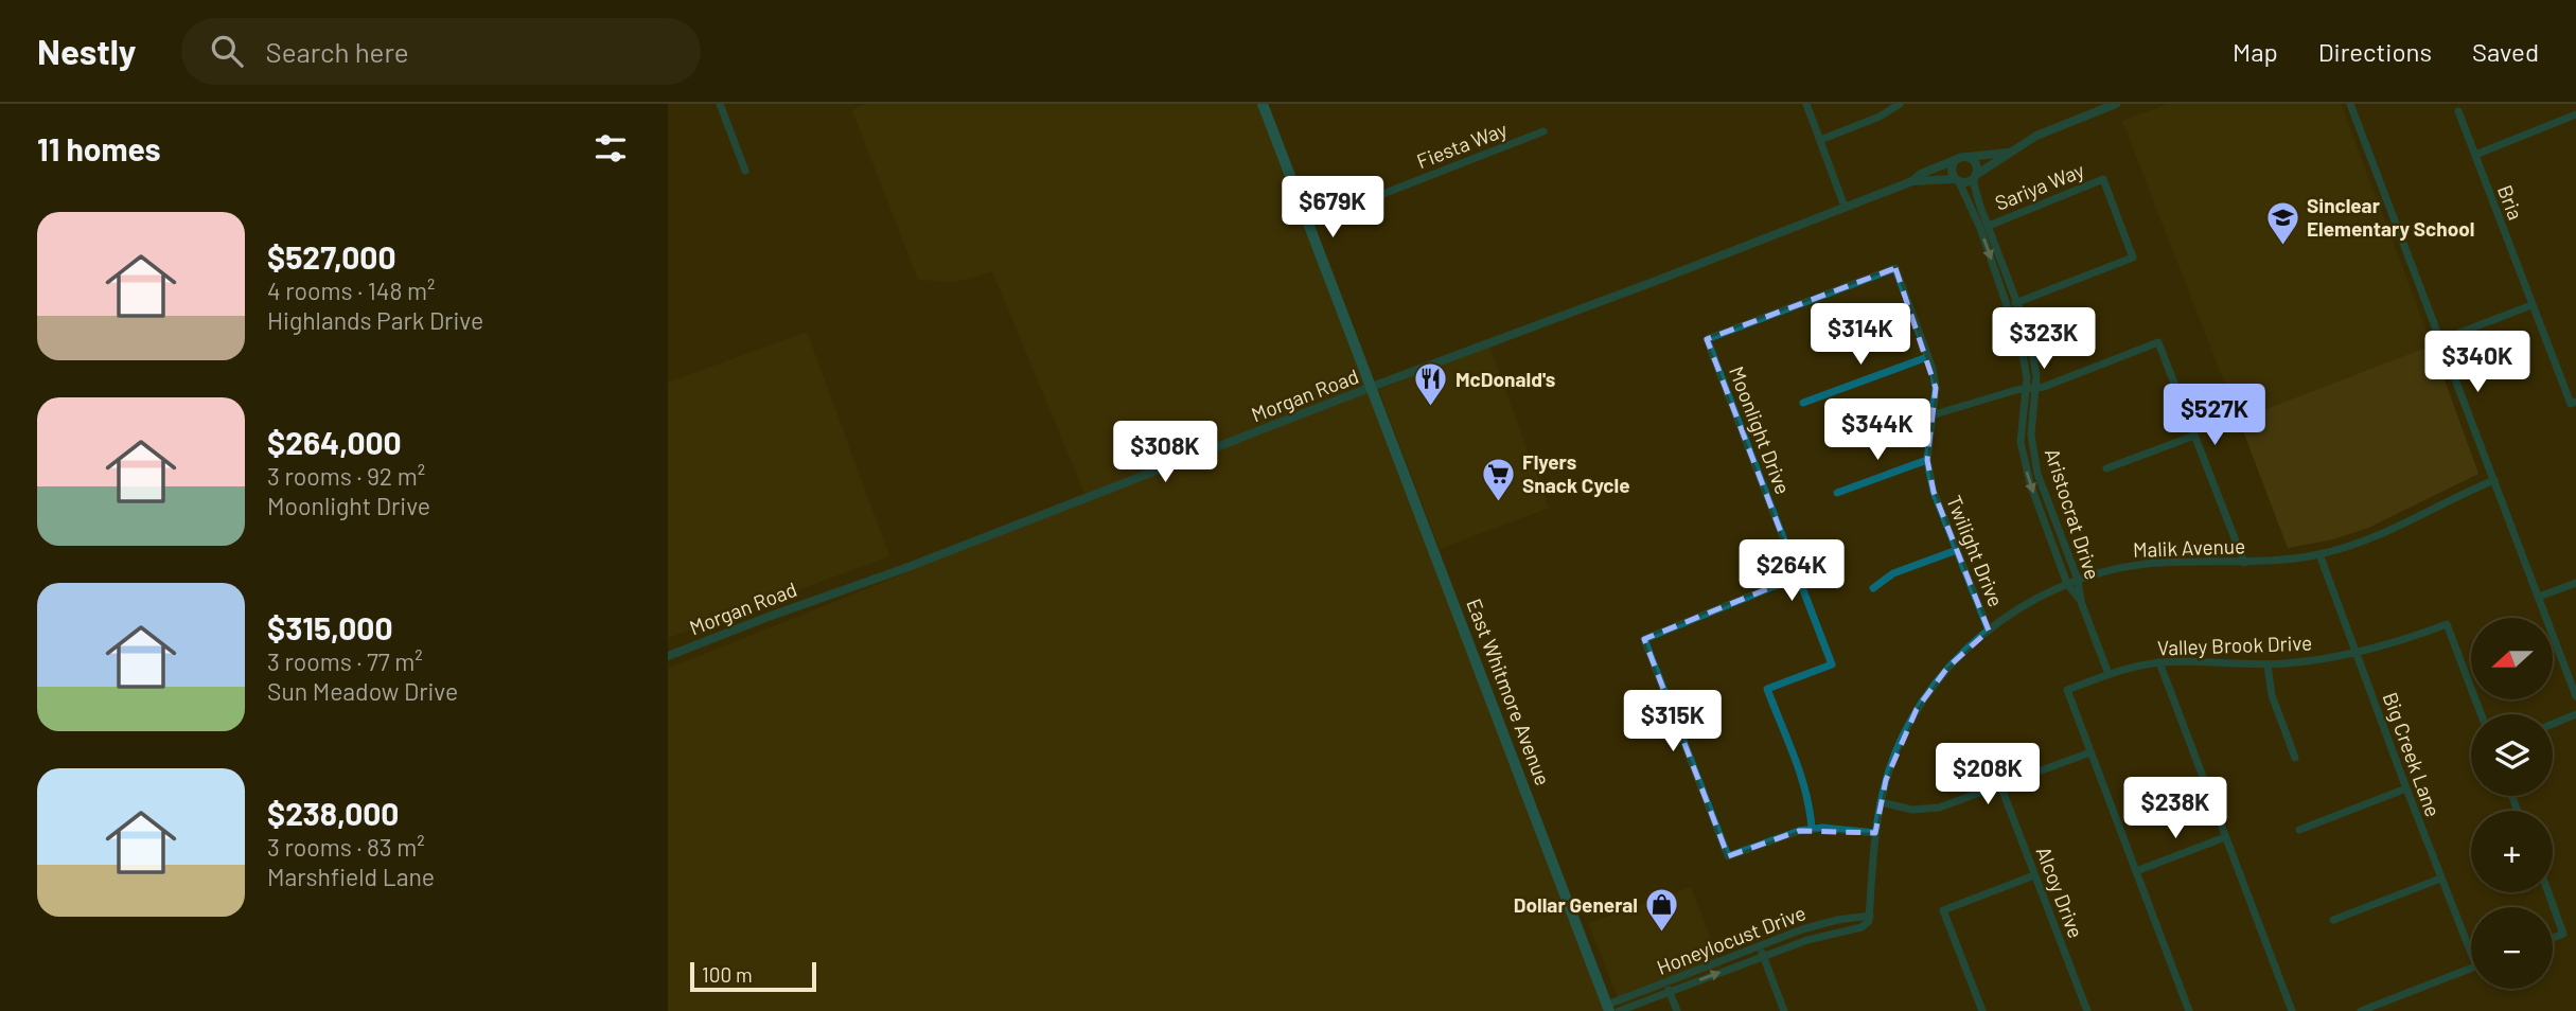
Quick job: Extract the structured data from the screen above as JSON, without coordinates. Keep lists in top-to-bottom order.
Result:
{
  "streets": {
    "main road": ["East Whitmore Avenue"],
    "street": [
      "Fiesta Way",
      "Sariya Way",
      "Bria",
      "Morgan Road",
      "Moonlight Drive",
      "Aristocrat Drive",
      "Malik Avenue",
      "Twilight Drive",
      "Valley Brook Drive",
      "Big Creek Lane",
      "Alcoy Drive",
      "Honeylocust Drive"
    ]
  },
  "crossings": [
    ["Fiesta Way", "East Whitmore Avenue"],
    ["Sariya Way", "Aristocrat Drive"],
    ["Morgan Road", "Aristocrat Drive"],
    ["Morgan Road", "East Whitmore Avenue"],
    ["Moonlight Drive", "Twilight Drive"],
    ["Aristocrat Drive", "Malik Avenue"],
    ["Aristocrat Drive", "Valley Brook Drive"],
    ["Malik Avenue", "Twilight Drive"],
    ["Malik Avenue", "Big Creek Lane"],
    ["Malik Avenue", "Honeylocust Drive"],
    ["Valley Brook Drive", "Big Creek Lane"],
    ["East Whitmore Avenue", "Honeylocust Drive"]
  ],
  "places": {
    "school or university": ["Sinclear Elementary School"],
    "restaurant": ["McDonald's"],
    "supermarket": ["Flyers Snack Cycle"],
    "shop": ["Dollar General"]
  },
  "scale_bar": "100 m",
  "north": "left",
  "page": {
    "header": "Nestly",
    "search": "Search here",
    "nav": ["Map", "Directions", "Saved"],
    "heading": "11 homes",
    "price": [
      "$679K",
      "$314K",
      "$323K",
      "$340K",
      "$527K",
      "$344K",
      "$308K",
      "$264K",
      "$315K",
      "$208K",
      "$238K"
    ],
    "list": [
      {
        "name": "$527,000",
        "note": "4 rooms · 148 m² · Highlands Park Drive"
      },
      {
        "name": "$264,000",
        "note": "3 rooms · 92 m² · Moonlight Drive"
      },
      {
        "name": "$315,000",
        "note": "3 rooms · 77 m² · Sun Meadow Drive"
      },
      {
        "name": "$238,000",
        "note": "3 rooms · 83 m² · Marshfield Lane"
      }
    ],
    "map_buttons": ["+", "−"],
    "scale": "100 m"
  }
}
